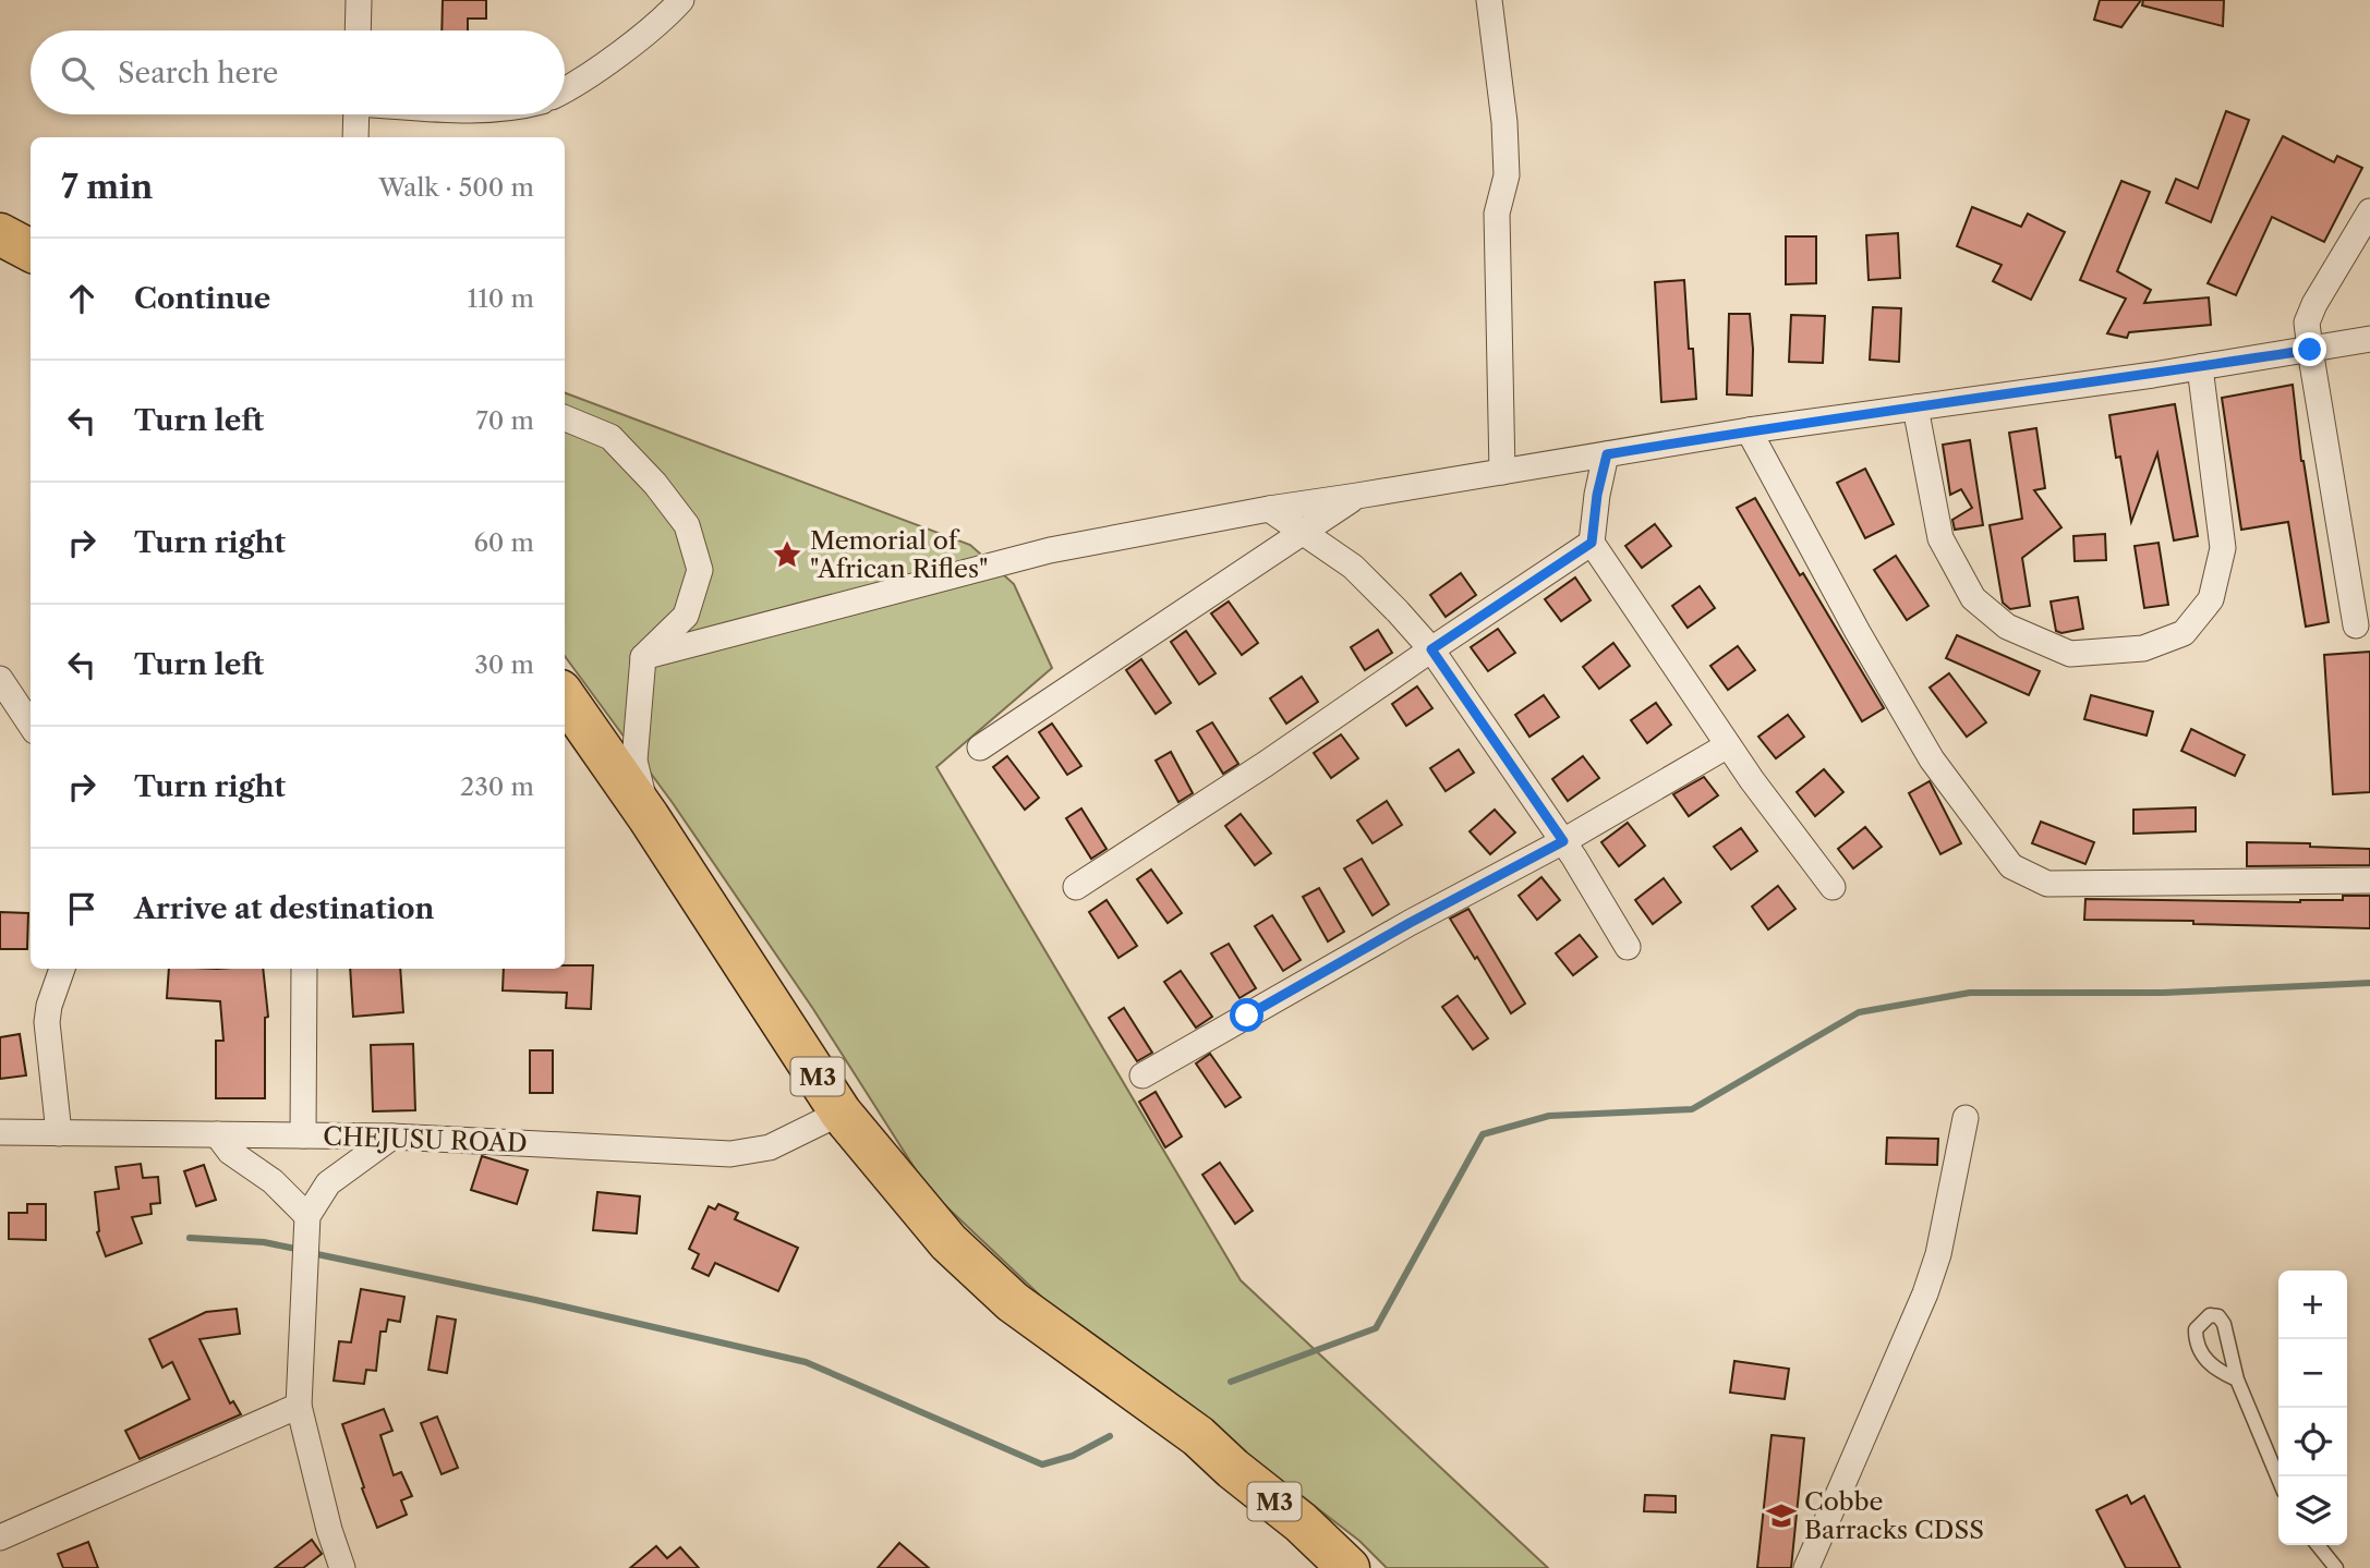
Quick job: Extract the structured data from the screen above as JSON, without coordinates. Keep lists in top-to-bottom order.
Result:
{
  "streets": {
    "highway": ["M3"],
    "street": ["CHEJUSU ROAD"]
  },
  "crossings": [
    ["M3", "CHEJUSU ROAD"]
  ],
  "places": {
    "place": ["Memorial of \"African Rifles\""],
    "school or university": ["Cobbe Barracks CDSS"]
  },
  "page": {
    "search": "Search here",
    "heading": ["7 min", "Walk · 500 m"],
    "list": [
      ["Continue", "110 m"],
      ["Turn left", "70 m"],
      ["Turn right", "60 m"],
      ["Turn left", "30 m"],
      ["Turn right", "230 m"],
      "Arrive at destination"
    ],
    "map_buttons": ["+", "−"]
  }
}
